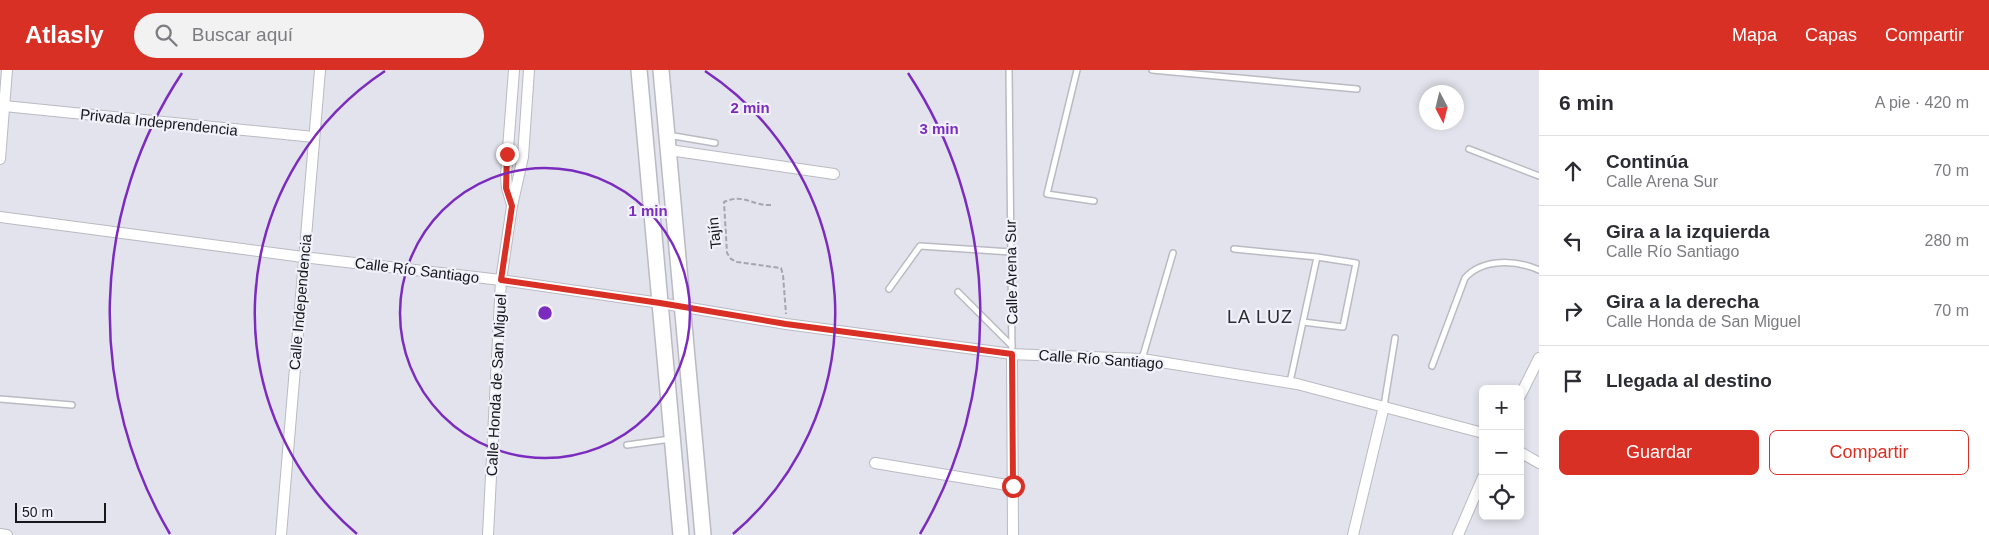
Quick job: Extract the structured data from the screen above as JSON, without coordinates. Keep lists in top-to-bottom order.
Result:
{
  "streets": {
    "street": [
      "Privada Indeprendencia",
      "Calle Río Santiago",
      "Calle Arena Sur",
      "Calle Independencia",
      "Calle Honda de San Miguel"
    ],
    "path": ["Tajín"]
  },
  "crossings": [
    ["Privada Indeprendencia", "Calle Independencia"],
    ["Tajín", "Calle Río Santiago"],
    ["Calle Río Santiago", "Calle Arena Sur"],
    ["Calle Río Santiago", "Calle Independencia"],
    ["Calle Río Santiago", "Calle Honda de San Miguel"]
  ],
  "districts": ["LA LUZ"],
  "scale_bar": "50 m",
  "north": "bottom",
  "page": {
    "header": "Atlasly",
    "search": "Buscar aquí",
    "nav": ["Mapa", "Capas", "Compartir"],
    "heading": ["6 min", "A pie · 420 m"],
    "list": [
      ["Continúa", "Calle Arena Sur", "70 m"],
      ["Gira a la izquierda", "Calle Río Santiago", "280 m"],
      ["Gira a la derecha", "Calle Honda de San Miguel", "70 m"],
      "Llegada al destino"
    ],
    "map_buttons": ["+", "−"],
    "buttons": ["Guardar", "Compartir"],
    "scale": "50 m"
  },
  "rings": ["2 min", "3 min", "1 min"]
}
